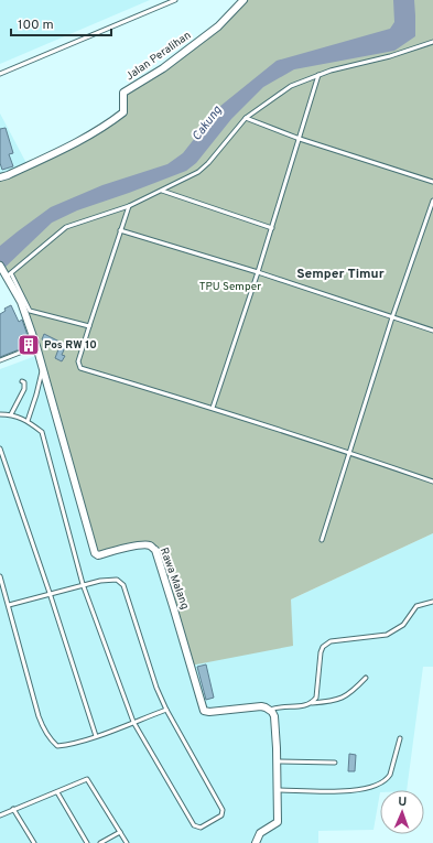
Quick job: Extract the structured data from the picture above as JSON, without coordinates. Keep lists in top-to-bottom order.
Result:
{
  "streets": {
    "street": ["Jalan Peralihan", "Rawa Malang"]
  },
  "districts": ["Semper Timur"],
  "water": ["Cakung"],
  "parks": ["TPU Semper"],
  "places": {
    "building": ["Pos RW 10"]
  },
  "scale_bar": "100 m",
  "north": "top"
}
